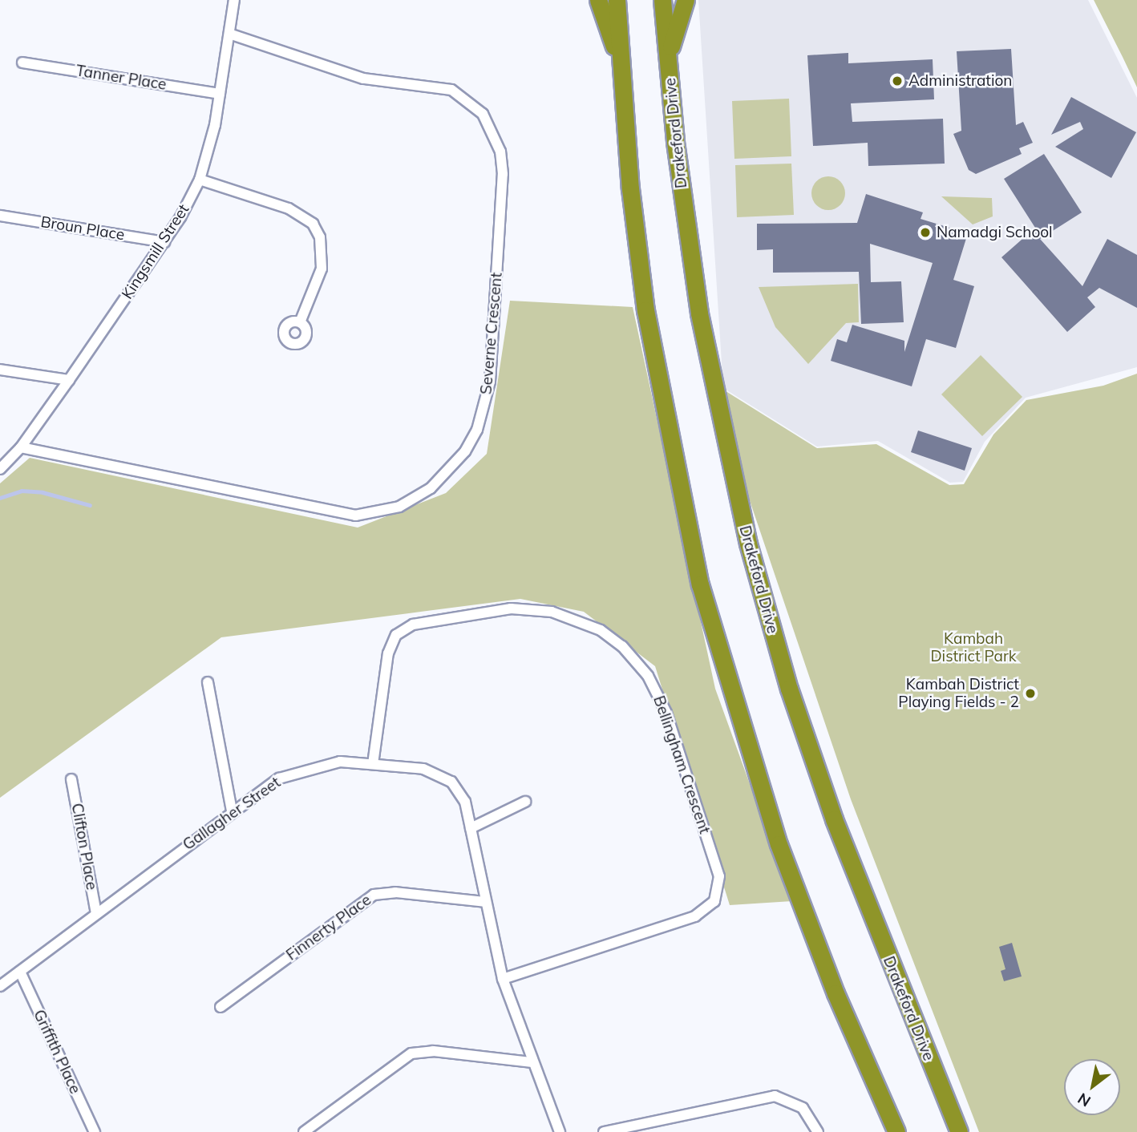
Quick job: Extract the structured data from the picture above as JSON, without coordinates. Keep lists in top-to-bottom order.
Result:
{
  "streets": {
    "highway": ["Drakeford Drive"],
    "street": [
      "Tanner Place",
      "Broun Place",
      "Kingsmill Street",
      "Severne Crescent",
      "Bellingham Crescent",
      "Gallagher Street",
      "Clifton Place",
      "Finnerty Place",
      "Griffith Place"
    ]
  },
  "crossings": [
    ["Tanner Place", "Kingsmill Street"],
    ["Broun Place", "Kingsmill Street"],
    ["Kingsmill Street", "Severne Crescent"],
    ["Bellingham Crescent", "Gallagher Street"],
    ["Gallagher Street", "Clifton Place"],
    ["Gallagher Street", "Finnerty Place"],
    ["Gallagher Street", "Griffith Place"]
  ],
  "parks": ["Kambah District Park"],
  "places": ["Administration", "Namadgi School", "Kambah District Playing Fields - 2"],
  "north": "bottom left"
}
